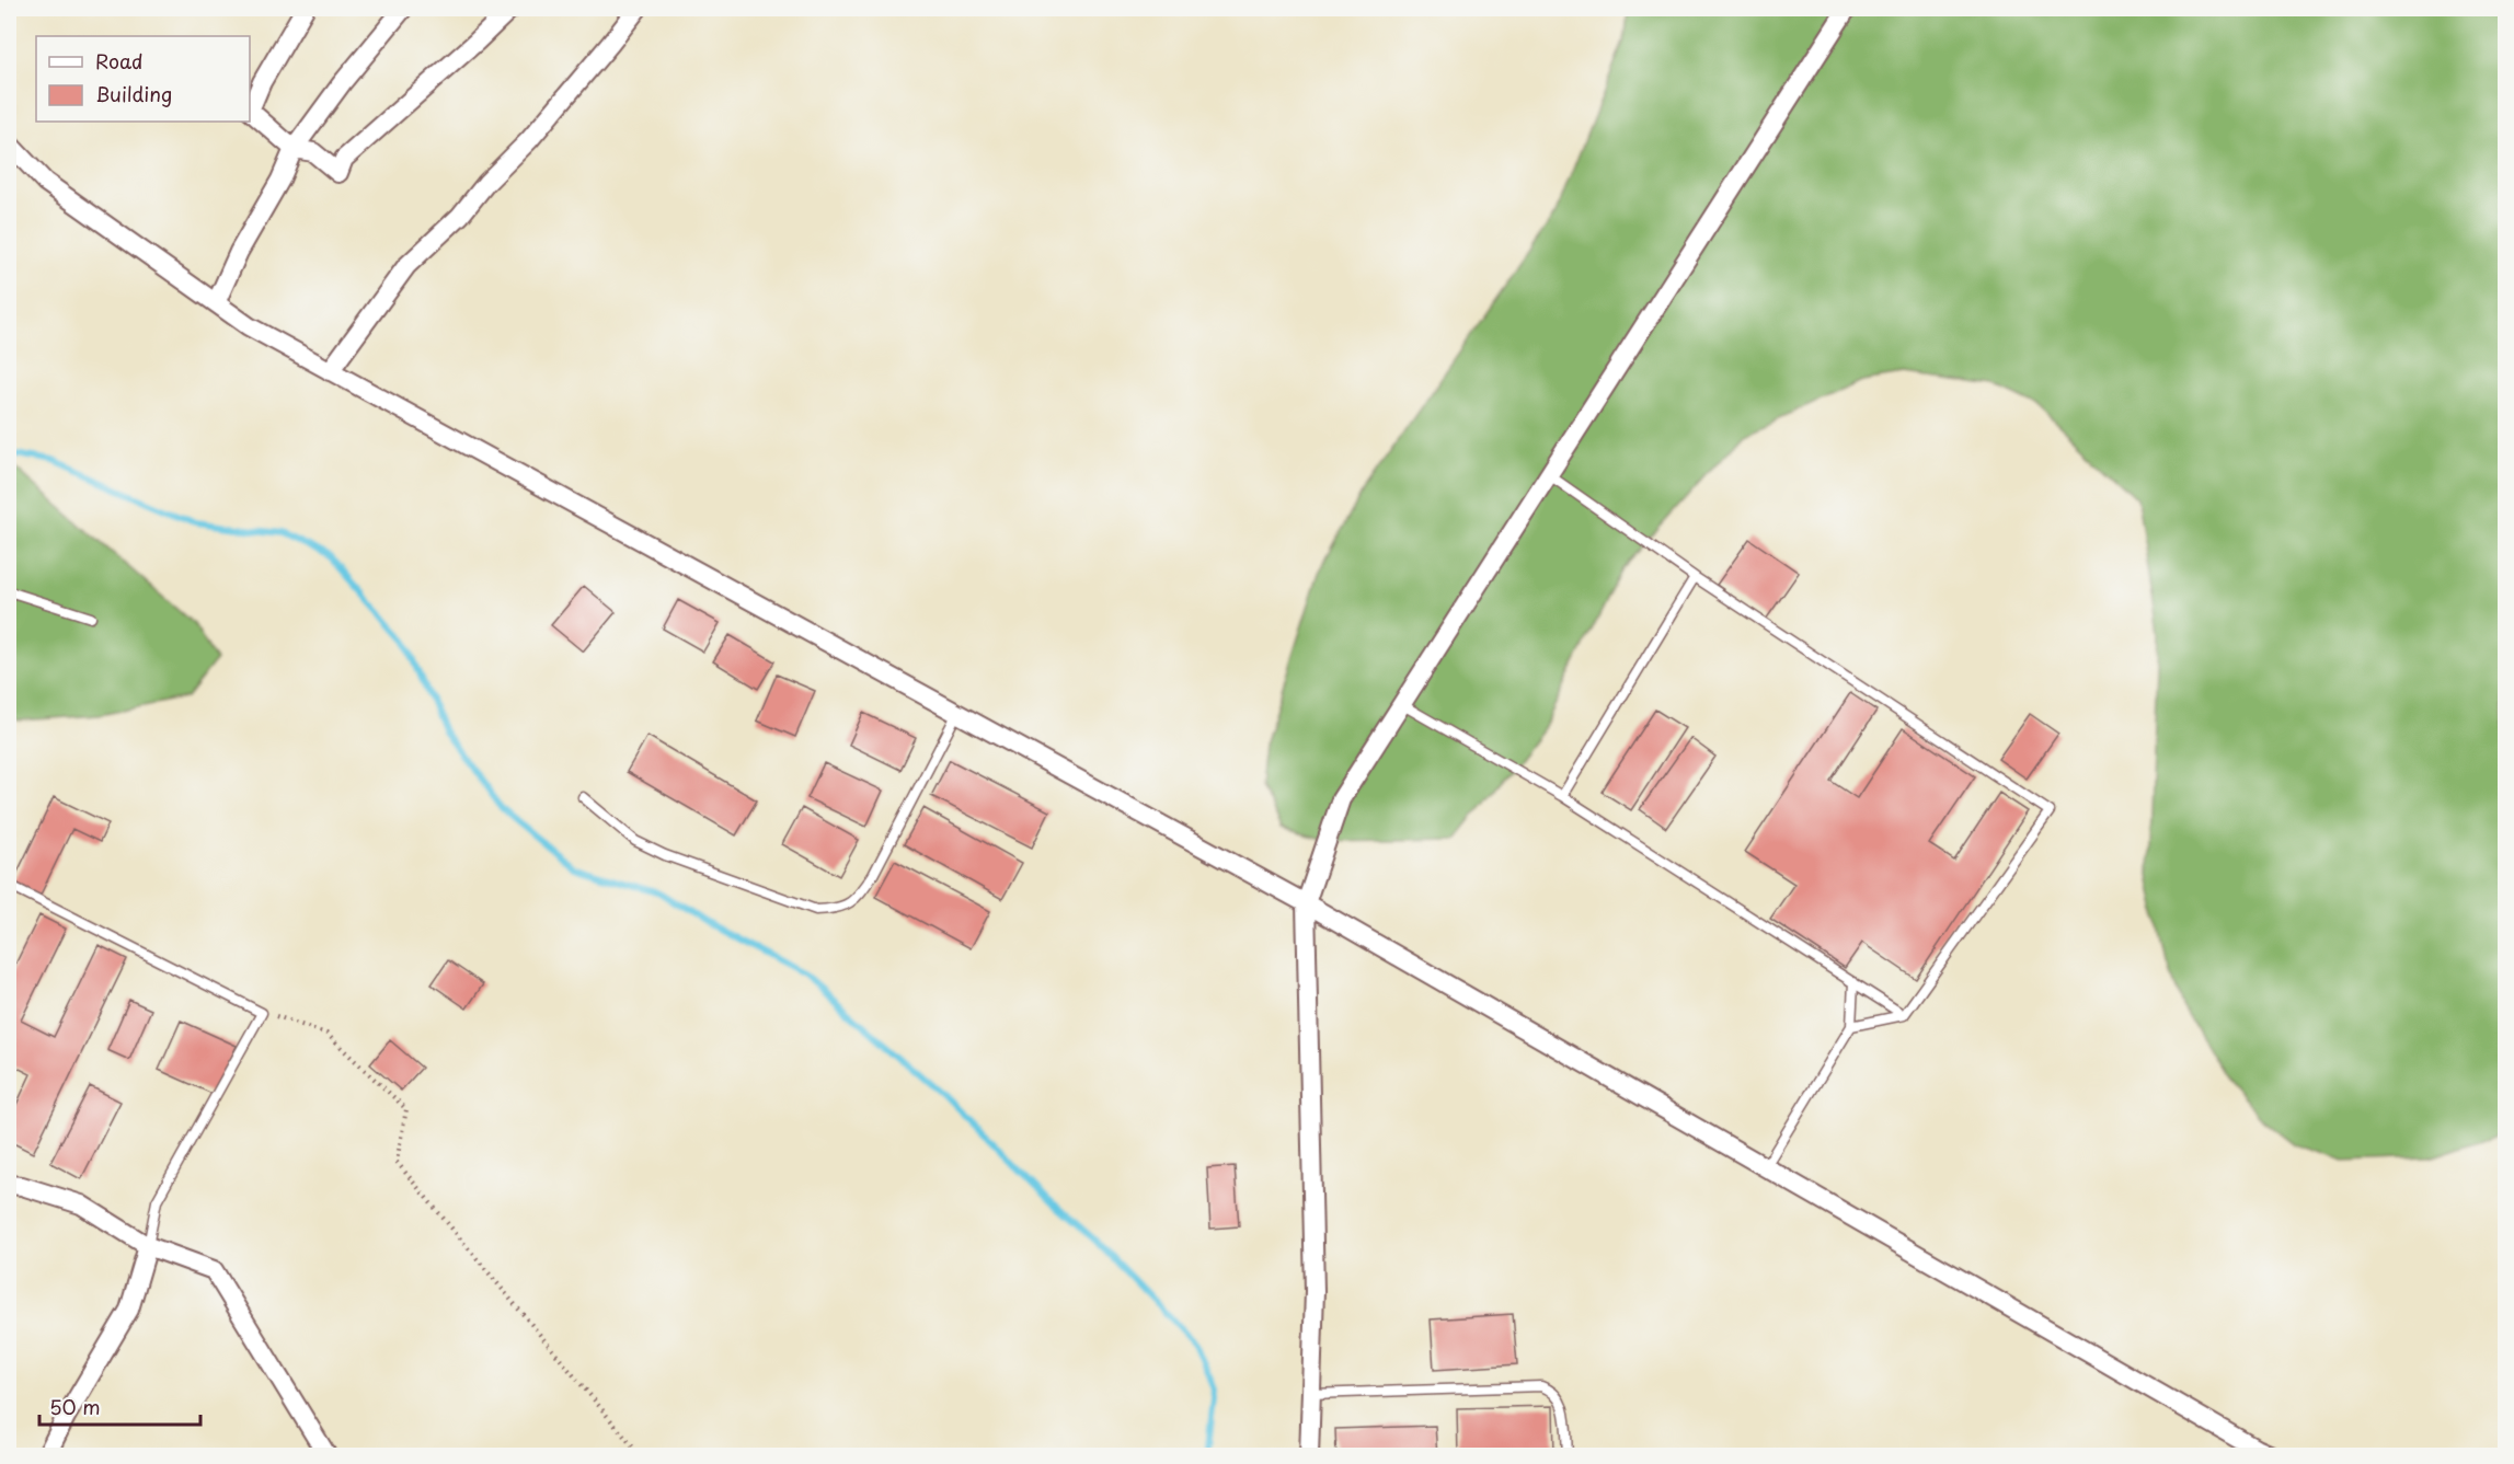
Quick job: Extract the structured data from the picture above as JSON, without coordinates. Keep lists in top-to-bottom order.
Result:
{
  "legend": ["Road", "Building"],
  "scale_bar": "50 m"
}
